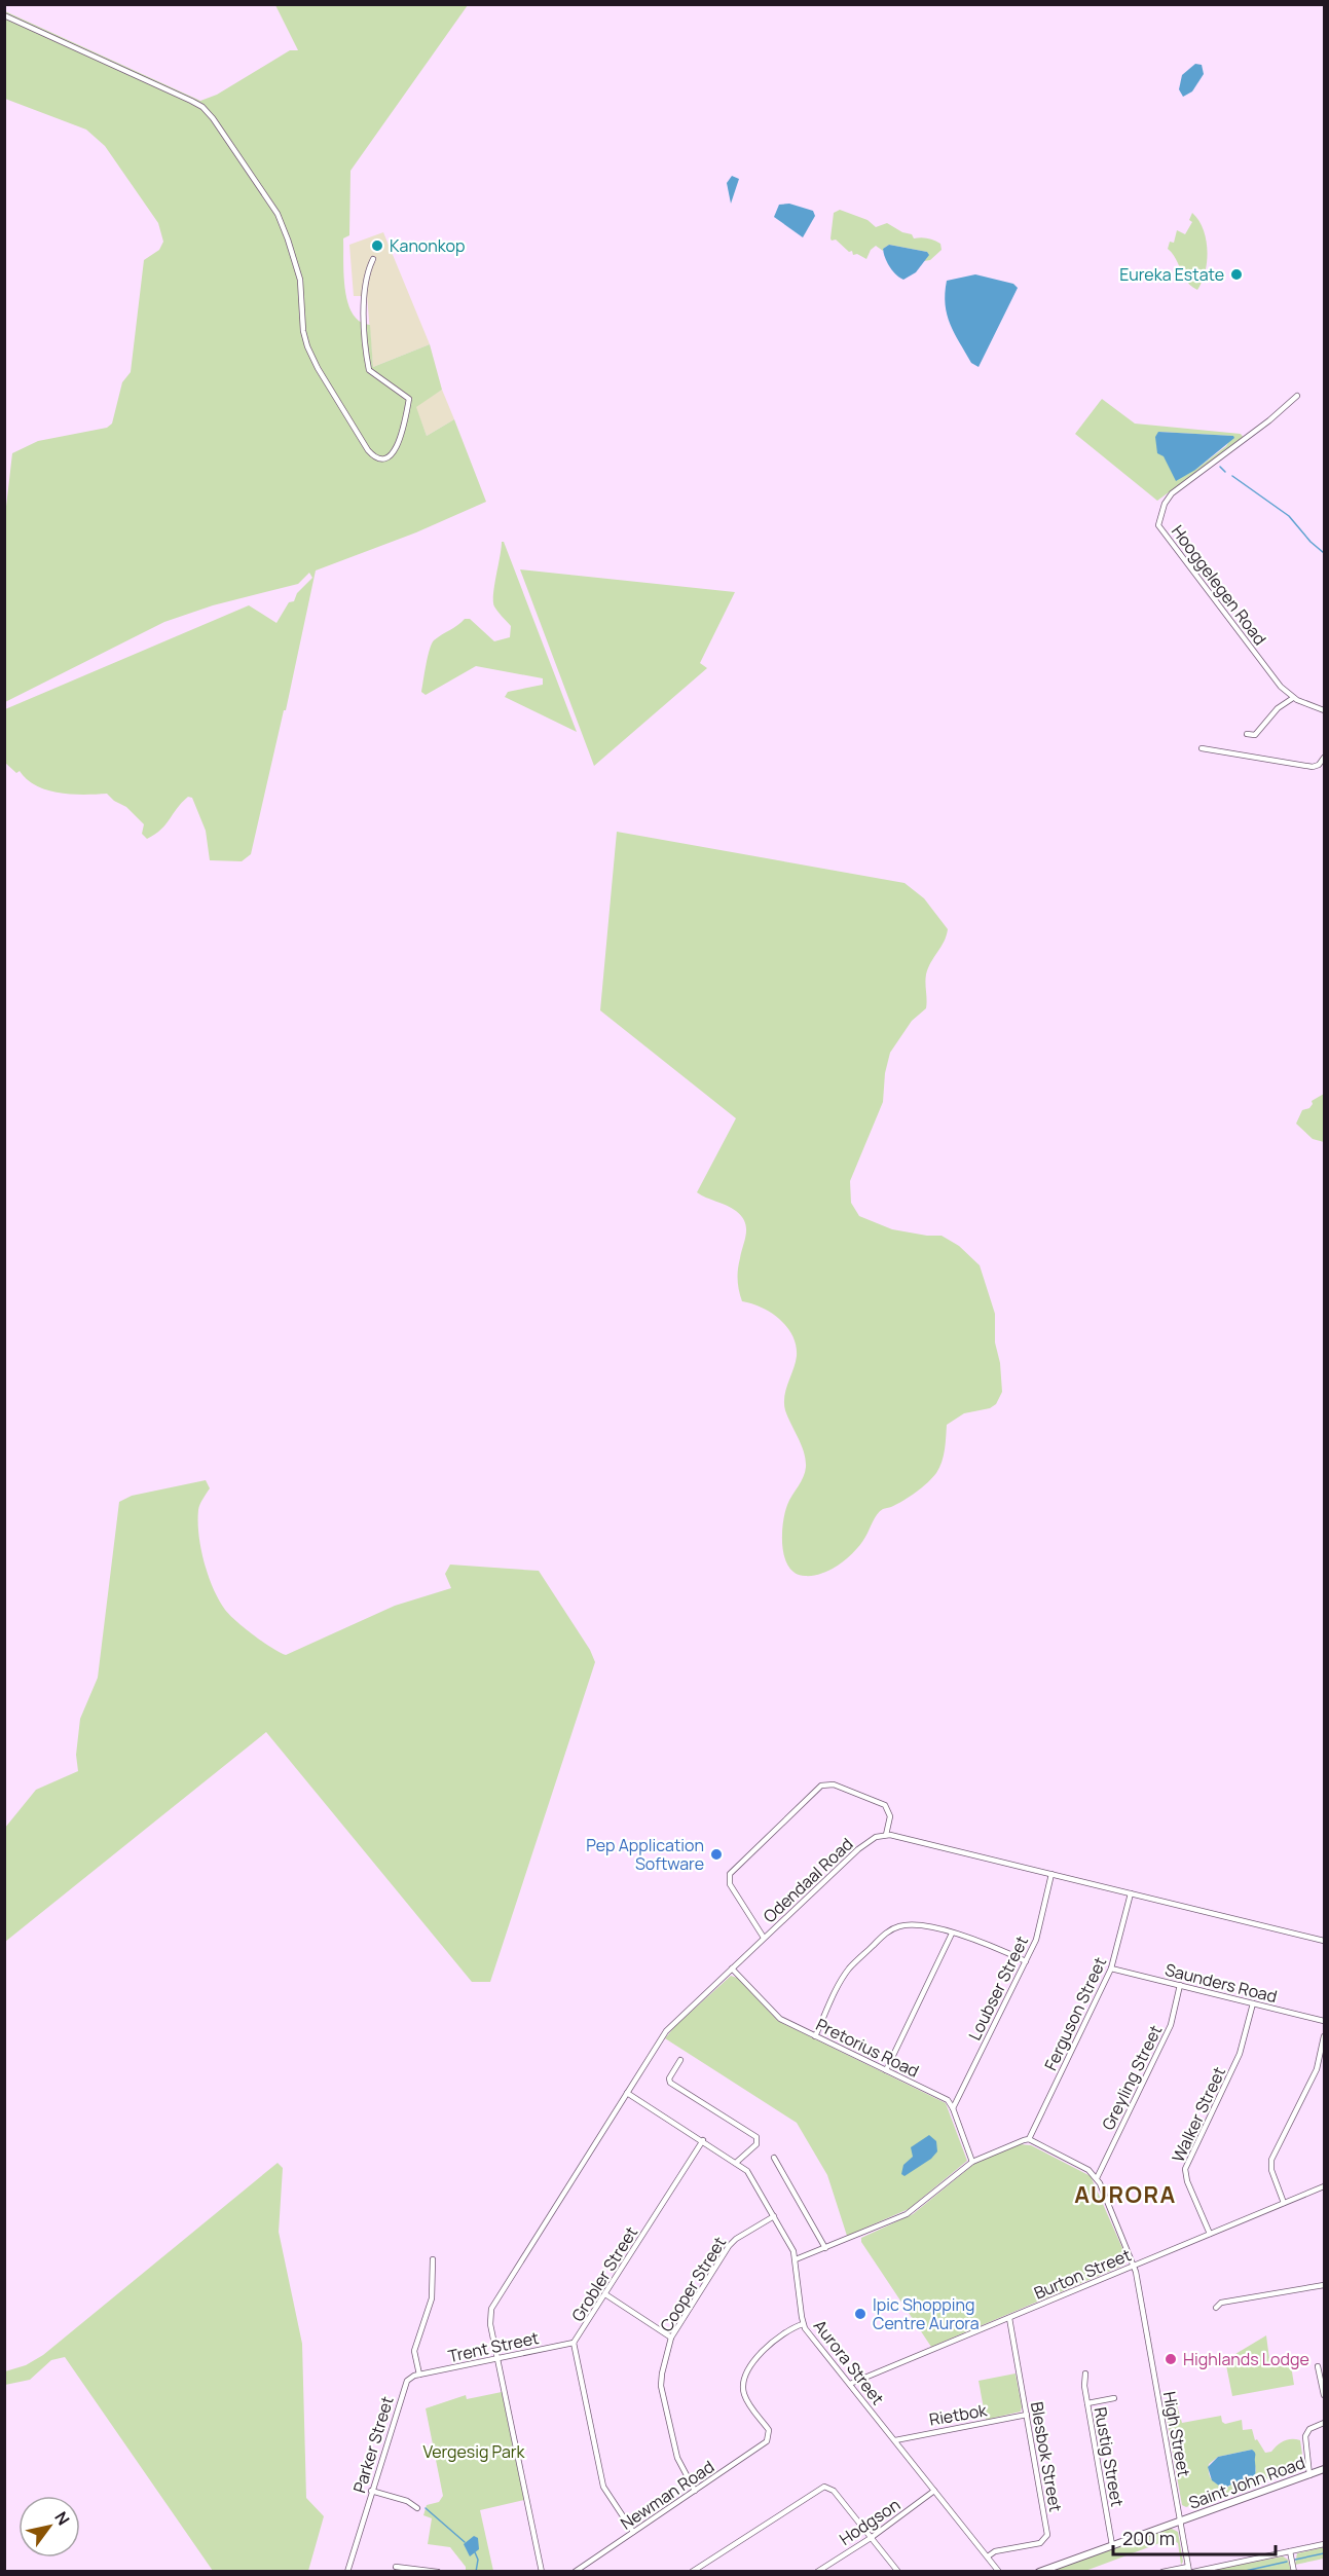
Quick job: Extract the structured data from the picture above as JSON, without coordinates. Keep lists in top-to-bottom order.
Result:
{
  "streets": {
    "main road": ["Saint John Road"],
    "street": [
      "Hooggelegen Road",
      "Odendaal Road",
      "Saunders Road",
      "Loubser Street",
      "Ferguson Street",
      "Pretorius Road",
      "Greyling Street",
      "Walker Street",
      "Grobler Street",
      "Burton Street",
      "Cooper Street",
      "Trent Street",
      "Aurora Street",
      "Rietbok",
      "High Street",
      "Parker Street",
      "Blesbok Street",
      "Rustig Street",
      "Newman Road",
      "Hodgson"
    ]
  },
  "crossings": [
    ["Odendaal Road", "Pretorius Road"],
    ["Odendaal Road", "Trent Street"],
    ["Odendaal Road", "Aurora Street"],
    ["Saunders Road", "Ferguson Street"],
    ["Saunders Road", "Greyling Street"],
    ["Saunders Road", "Walker Street"],
    ["Loubser Street", "Pretorius Road"],
    ["Greyling Street", "High Street"],
    ["Walker Street", "Burton Street"],
    ["Grobler Street", "Trent Street"],
    ["Grobler Street", "Aurora Street"],
    ["Grobler Street", "Newman Road"],
    ["Burton Street", "Aurora Street"],
    ["Burton Street", "High Street"],
    ["Burton Street", "Blesbok Street"],
    ["Cooper Street", "Aurora Street"],
    ["Cooper Street", "Newman Road"],
    ["Trent Street", "Parker Street"],
    ["Aurora Street", "Rietbok"],
    ["Aurora Street", "Blesbok Street"],
    ["Aurora Street", "Newman Road"],
    ["Aurora Street", "Hodgson"],
    ["Rietbok", "Blesbok Street"],
    ["High Street", "Saint John Road"],
    ["Rustig Street", "Saint John Road"]
  ],
  "districts": ["AURORA"],
  "parks": ["Vergesig Park"],
  "places": [
    "Kanonkop",
    "Eureka Estate",
    "Pep Application Software",
    "Ipic Shopping Centre Aurora",
    "Highlands Lodge"
  ],
  "scale_bar": "200 m",
  "north": "top right"
}
